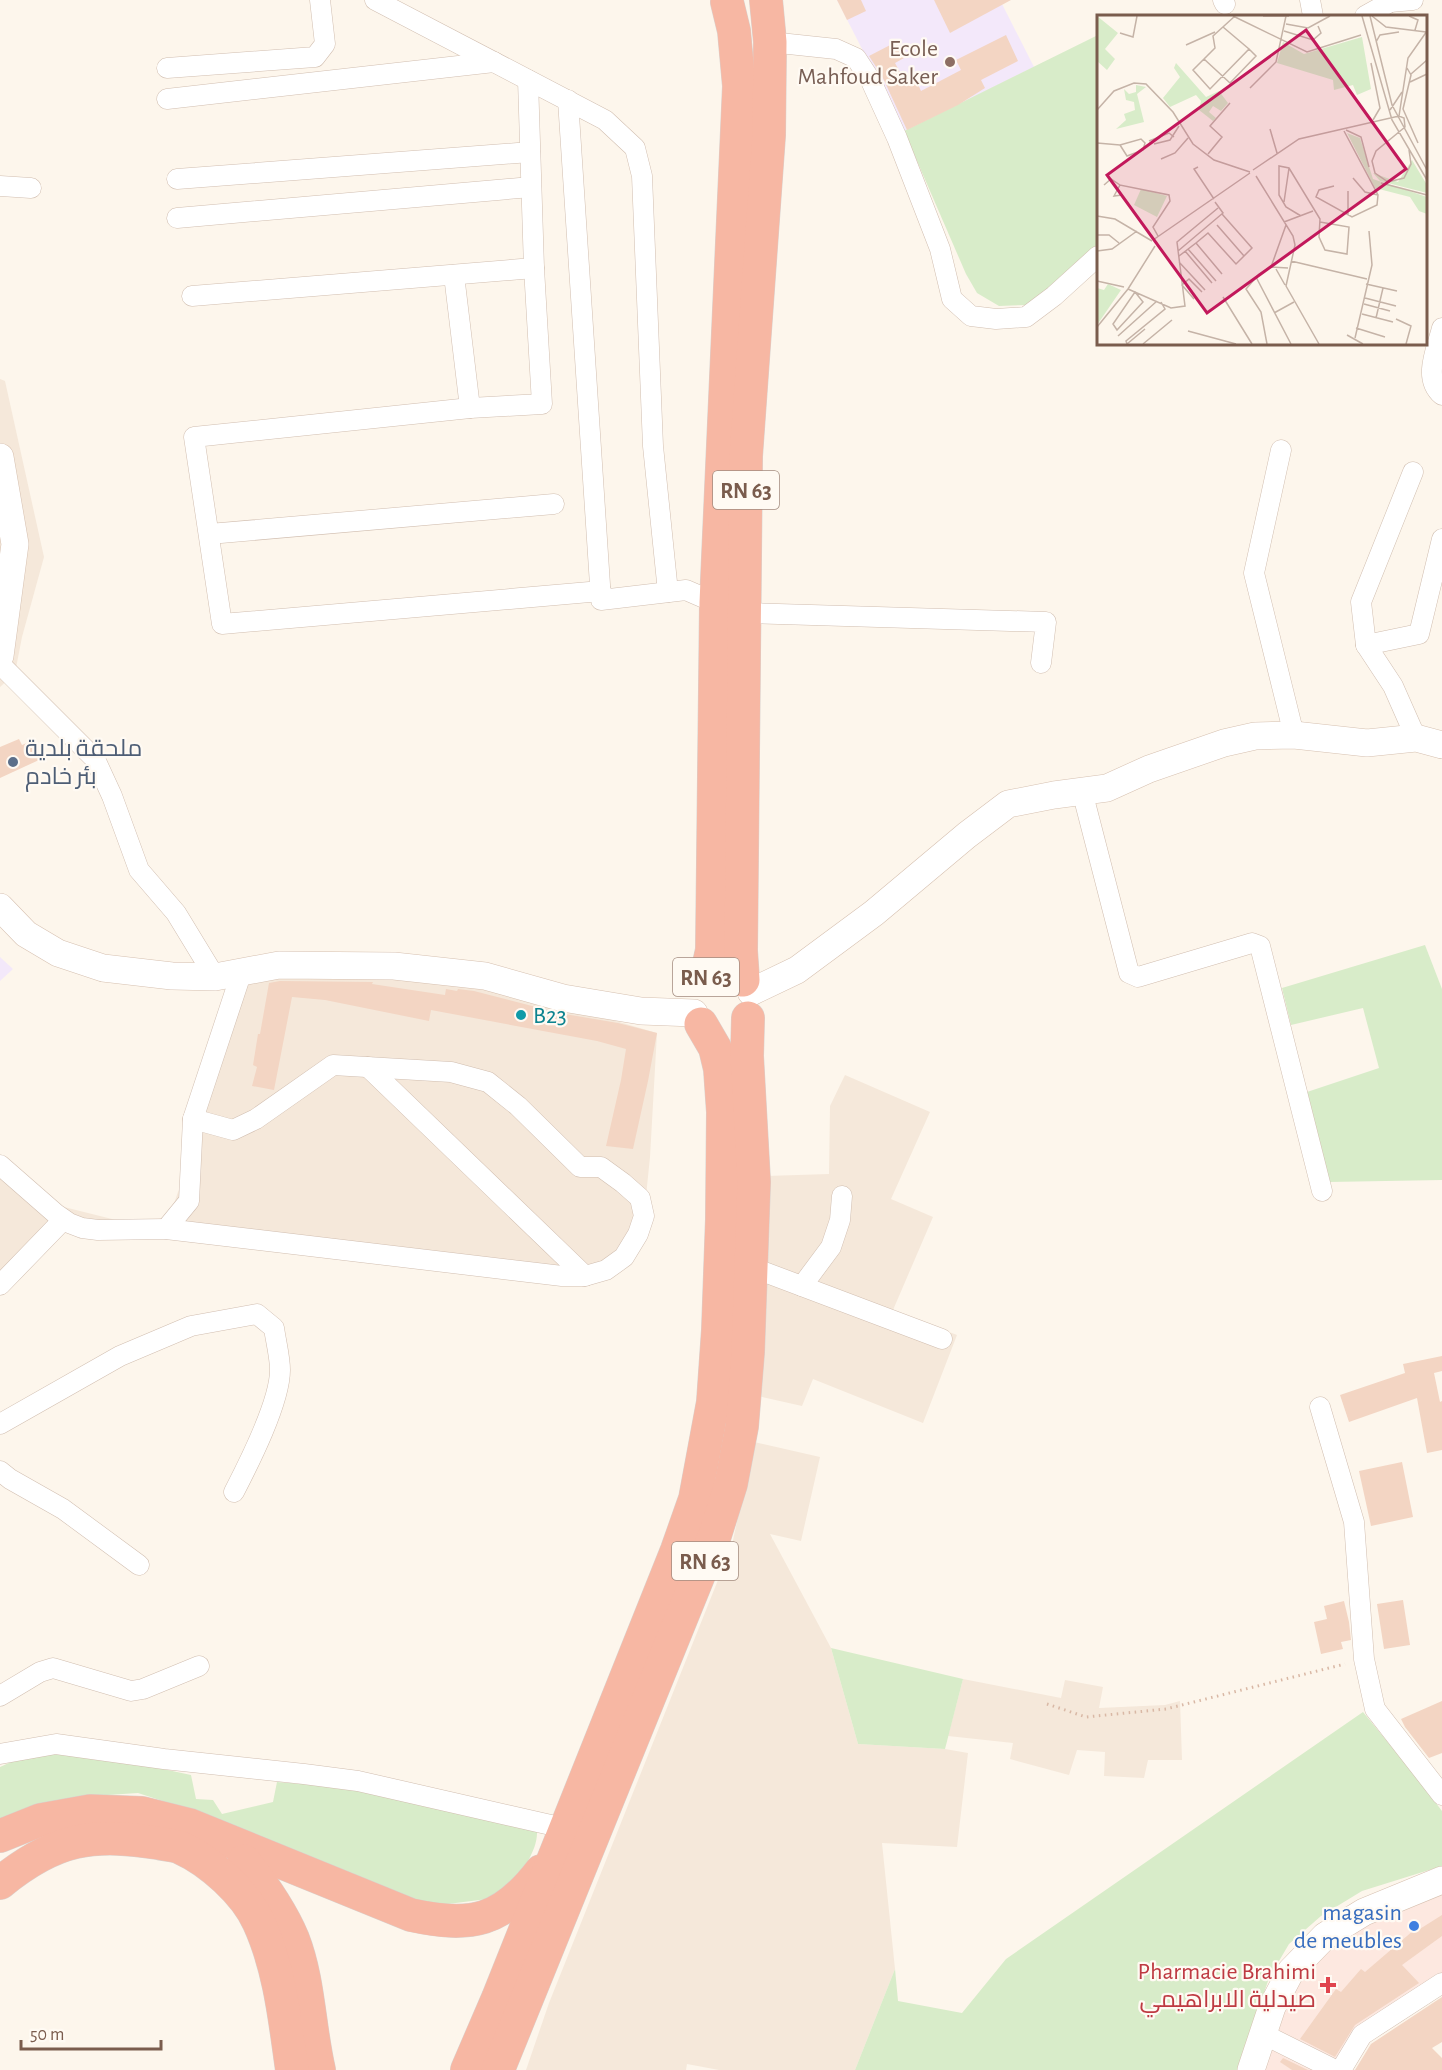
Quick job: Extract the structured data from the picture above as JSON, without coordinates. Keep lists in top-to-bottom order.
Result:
{
  "streets": {
    "highway": ["RN 63"]
  },
  "places": {
    "other": [
      "Ecole Mahfoud Saker",
      "ملحقة بلدية بئر خادم",
      "B23",
      "magasin de meubles"
    ],
    "health": ["Pharmacie Brahimi صيدلية الابراهيمي"]
  },
  "scale_bar": "50 m"
}
